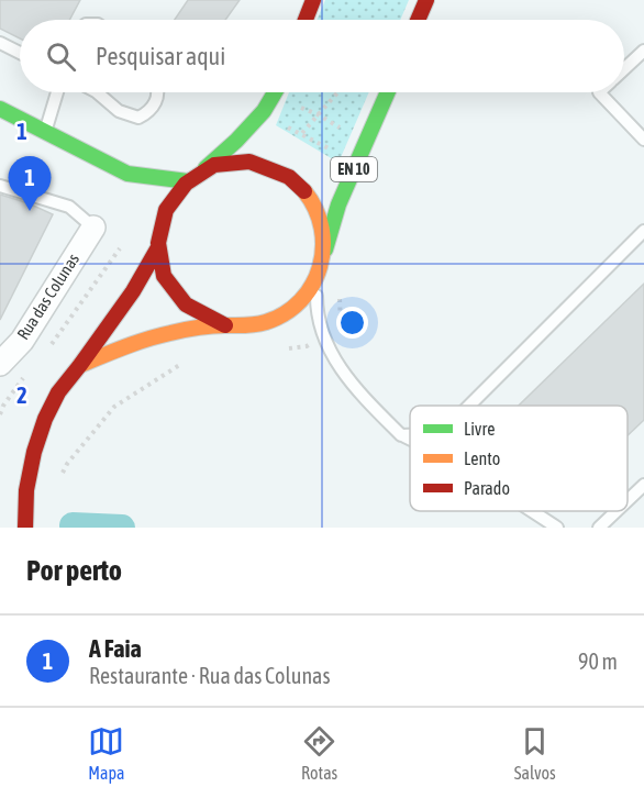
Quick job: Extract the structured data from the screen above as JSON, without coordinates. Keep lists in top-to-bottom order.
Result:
{
  "streets": {
    "main road": ["EN 10"],
    "street": ["Rua das Colunas"]
  },
  "legend": ["Livre", "Lento", "Parado"],
  "page": {
    "search": "Pesquisar aqui",
    "pins": "1",
    "heading": "Por perto",
    "list": [
      {
        "mark": "1",
        "name": "A Faia",
        "note": "Restaurante · Rua das Colunas",
        "value": "90 m"
      }
    ],
    "nav": ["Mapa", "Rotas", "Salvos"]
  },
  "grid": {
    "rows": ["1", "2"]
  }
}
